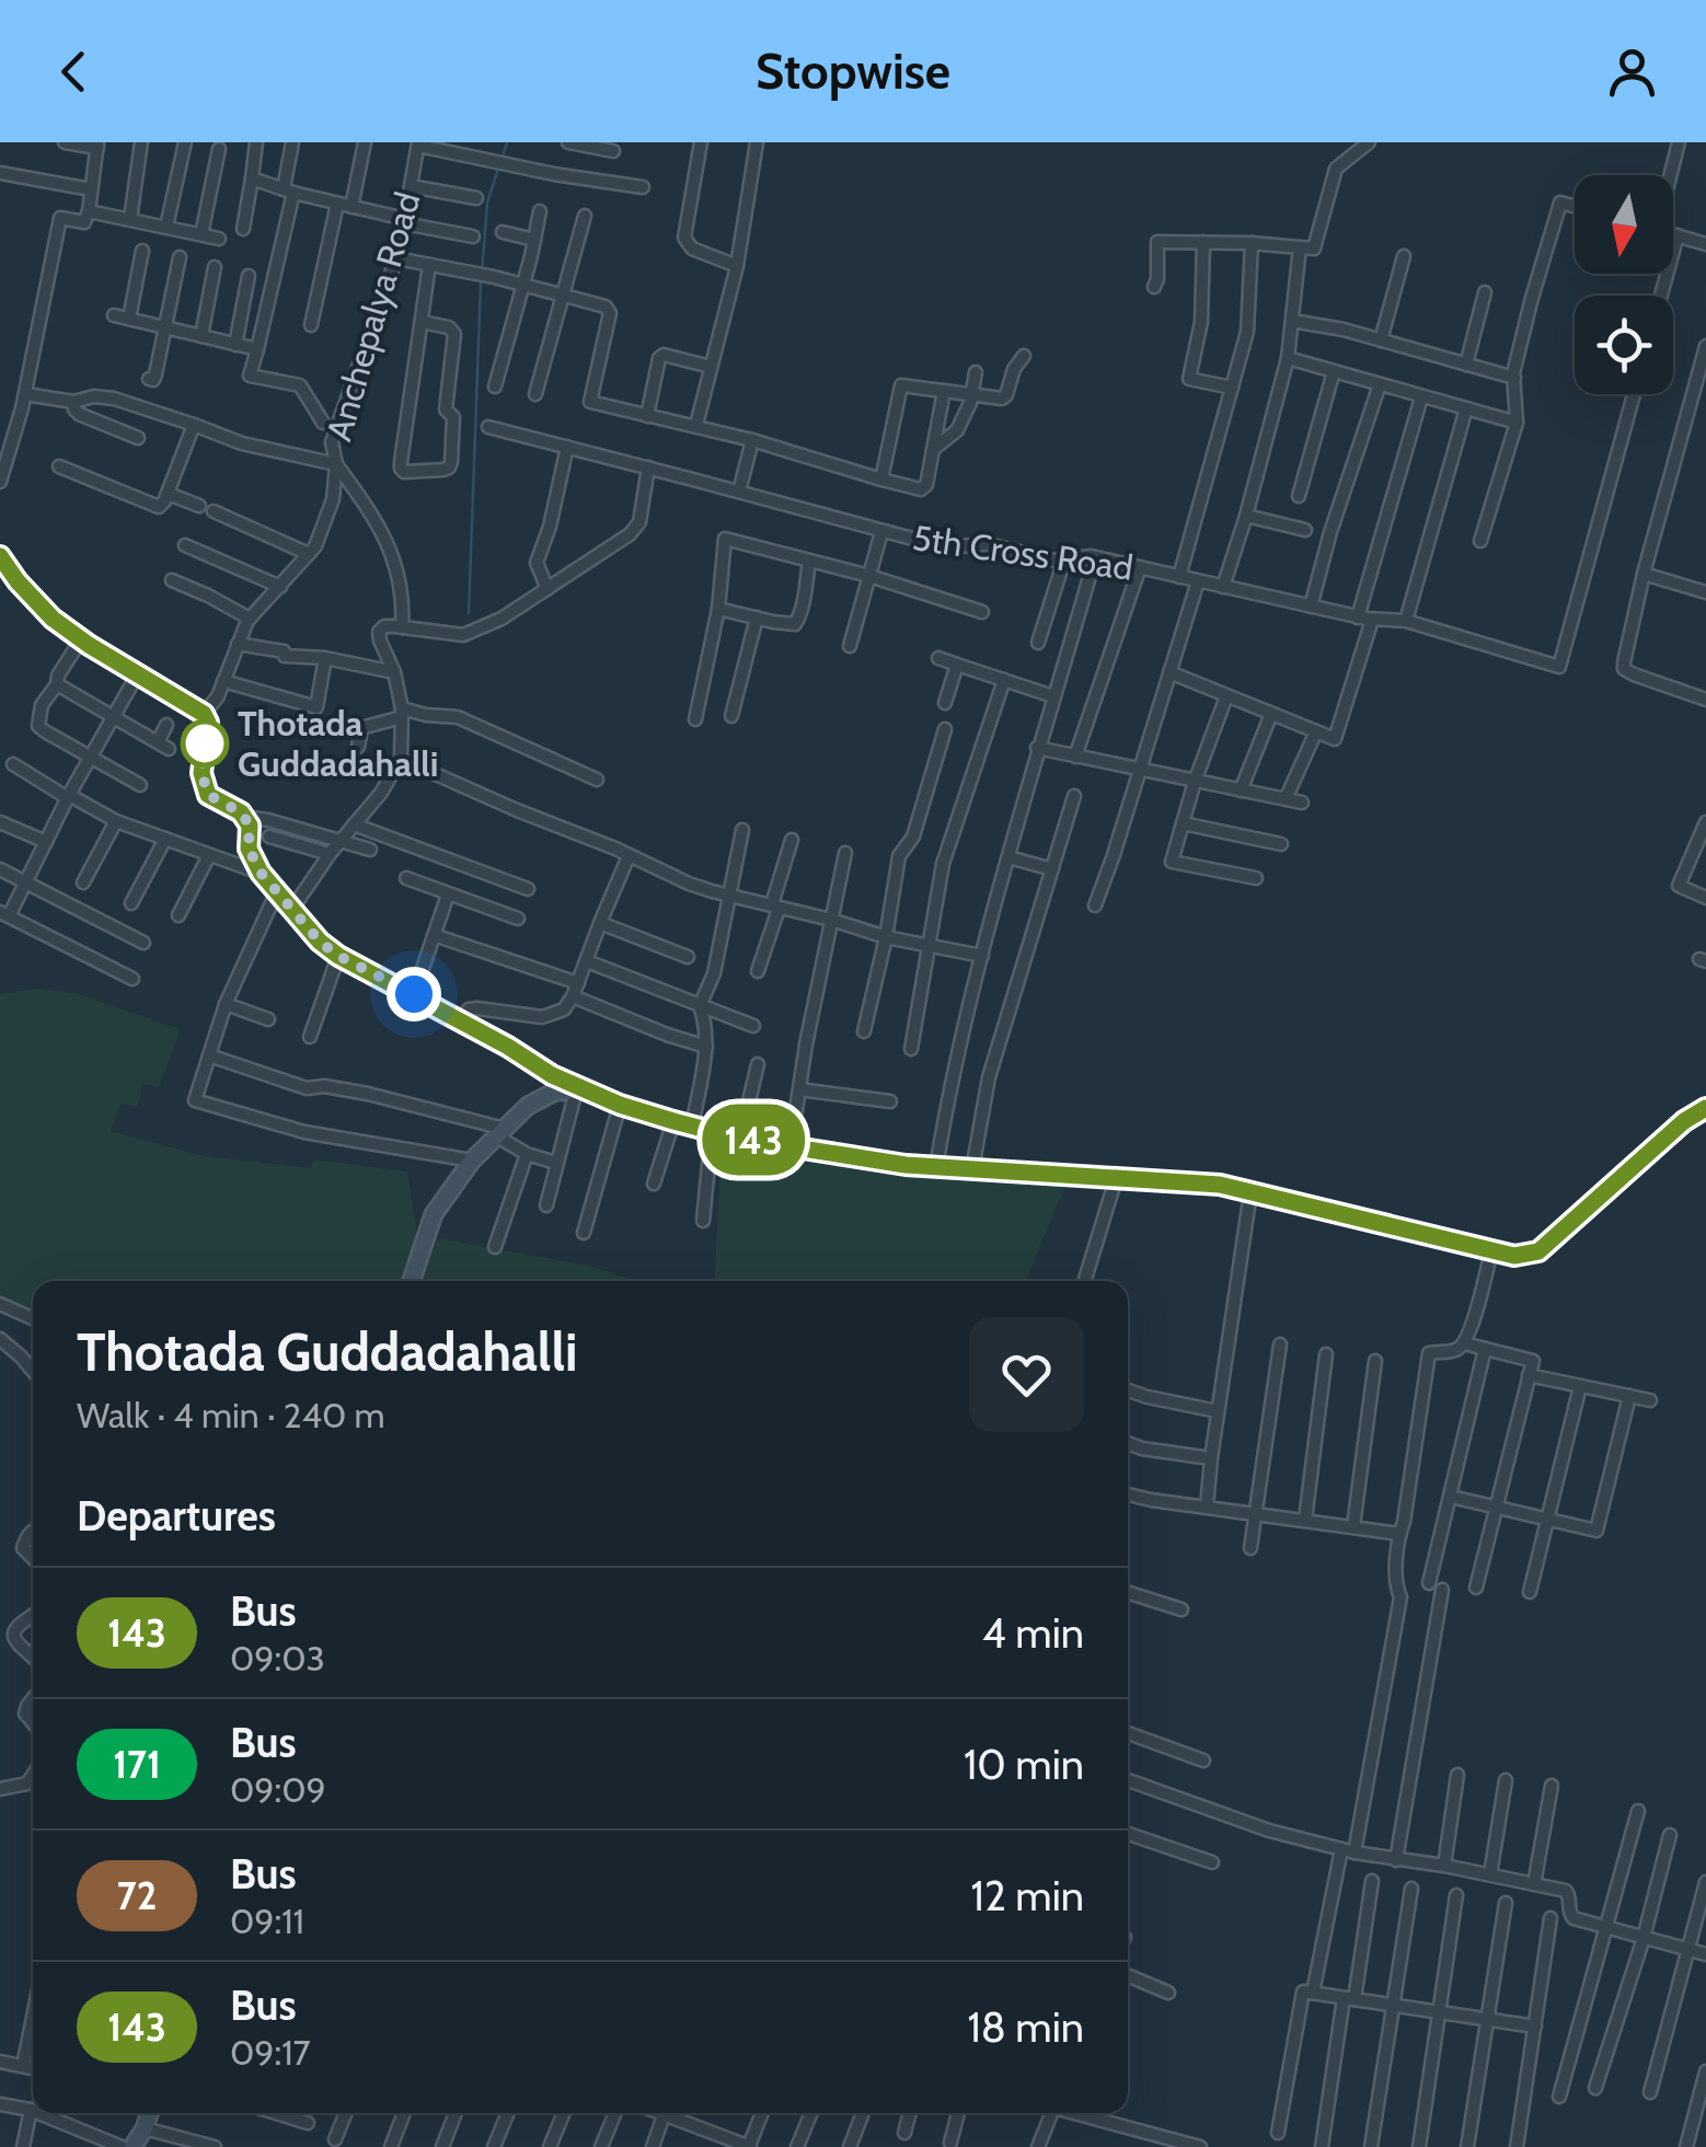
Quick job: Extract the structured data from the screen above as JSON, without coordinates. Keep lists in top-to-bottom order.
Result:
{
  "streets": {
    "street": ["Anchepalya Road", "5th Cross Road"]
  },
  "places": ["Thotada Guddadahalli"],
  "lines": ["bus line 143"],
  "north": "bottom",
  "page": {
    "header": "Stopwise",
    "on_map": "143",
    "heading": [
      ["Thotada Guddadahalli", "Walk · 4 min · 240 m"],
      "Departures"
    ],
    "list": [
      {
        "mark": "143",
        "name": "Bus",
        "note": "09:03",
        "value": "4 min"
      },
      {
        "mark": "171",
        "name": "Bus",
        "note": "09:09",
        "value": "10 min"
      },
      {
        "mark": "72",
        "name": "Bus",
        "note": "09:11",
        "value": "12 min"
      },
      {
        "mark": "143",
        "name": "Bus",
        "note": "09:17",
        "value": "18 min"
      }
    ]
  }
}
